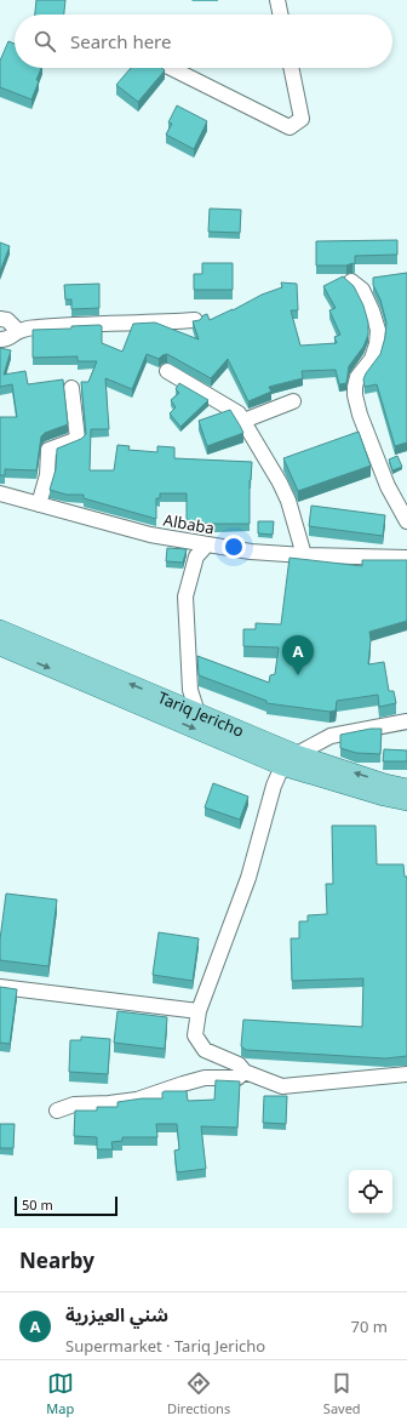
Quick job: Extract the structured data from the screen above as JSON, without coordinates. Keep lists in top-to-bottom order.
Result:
{
  "streets": {
    "main road": ["Tariq Jericho"],
    "street": ["Albaba"]
  },
  "scale_bar": "50 m",
  "page": {
    "search": "Search here",
    "pins": "A",
    "scale": "50 m",
    "heading": "Nearby",
    "list": [
      {
        "mark": "A",
        "name": "شني العيزرية",
        "note": "Supermarket · Tariq Jericho",
        "value": "70 m"
      }
    ],
    "nav": ["Map", "Directions", "Saved"]
  }
}
